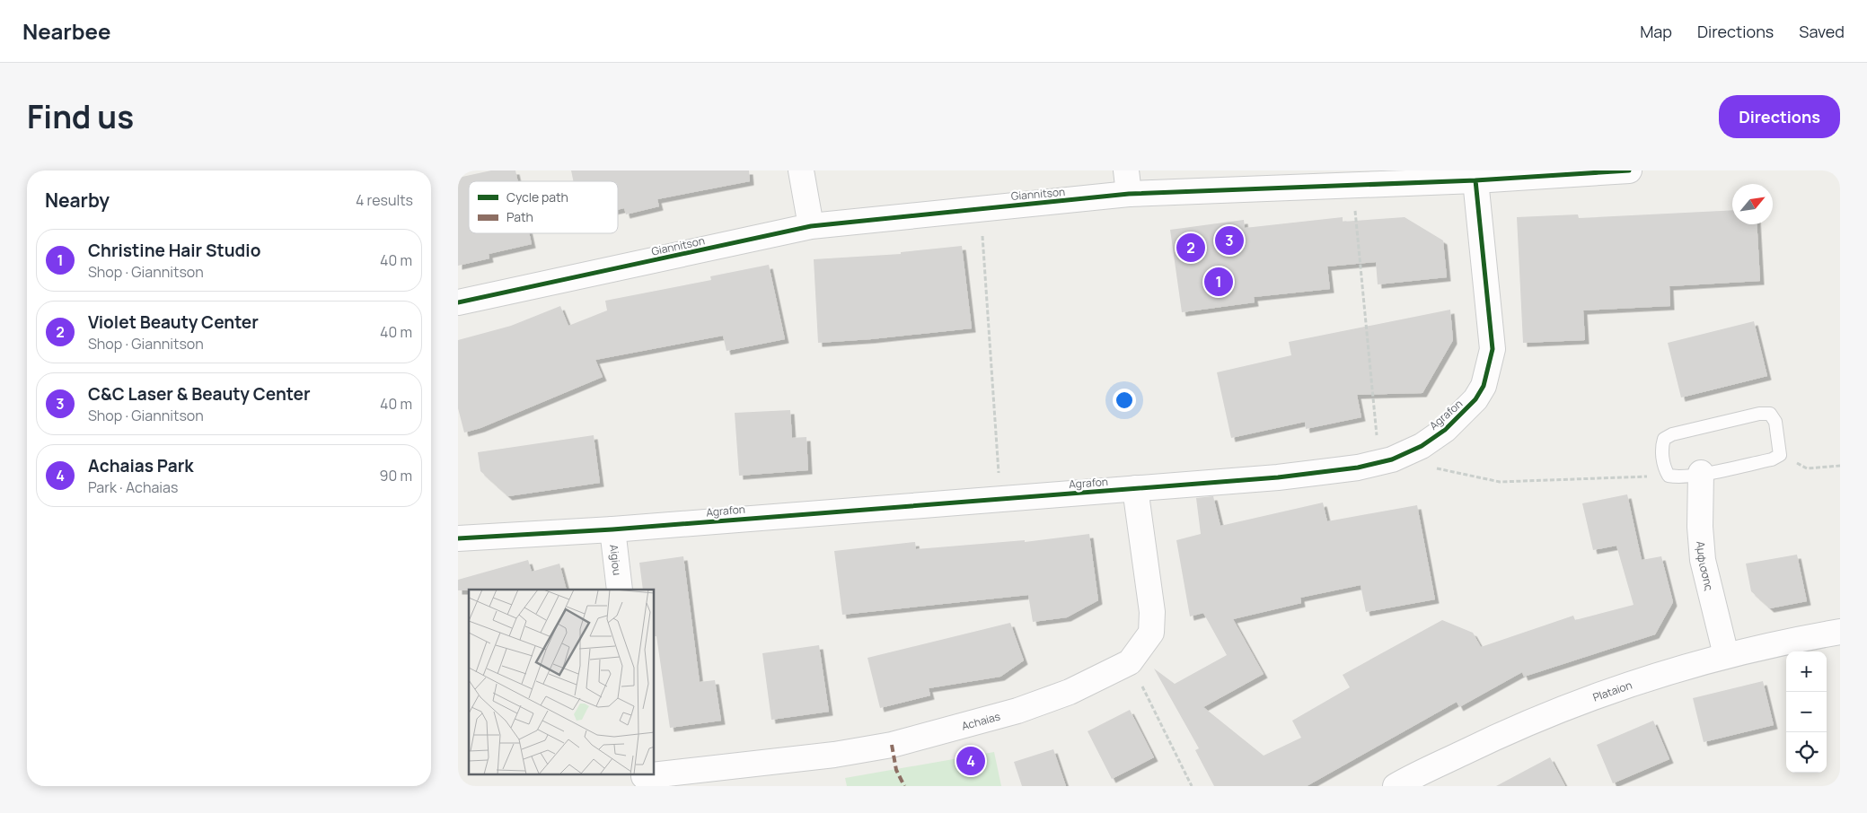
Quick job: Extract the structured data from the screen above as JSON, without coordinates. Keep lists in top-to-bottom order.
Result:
{
  "streets": {
    "street": [
      "Giannitson",
      "Agrafon",
      "Aigiou",
      "Αμφισσης",
      "Plataion",
      "Achaias"
    ]
  },
  "crossings": [
    ["Giannitson", "Agrafon"],
    ["Agrafon", "Aigiou"],
    ["Agrafon", "Achaias"],
    ["Αμφισσης", "Plataion"]
  ],
  "legend": ["Cycle path", "Path"],
  "north": "top right",
  "page": {
    "header": "Nearbee",
    "nav": ["Map", "Directions", "Saved"],
    "title": "Find us",
    "buttons": "Directions",
    "heading": ["Nearby", "4 results"],
    "pins": [
      "3",
      "2",
      "1",
      "4"
    ],
    "list": [
      {
        "mark": "1",
        "name": "Christine Hair Studio",
        "note": "Shop · Giannitson",
        "value": "40 m"
      },
      {
        "mark": "2",
        "name": "Violet Beauty Center",
        "note": "Shop · Giannitson",
        "value": "40 m"
      },
      {
        "mark": "3",
        "name": "C&C Laser & Beauty Center",
        "note": "Shop · Giannitson",
        "value": "40 m"
      },
      {
        "mark": "4",
        "name": "Achaias Park",
        "note": "Park · Achaias",
        "value": "90 m"
      }
    ],
    "map_buttons": ["+", "−"]
  }
}
